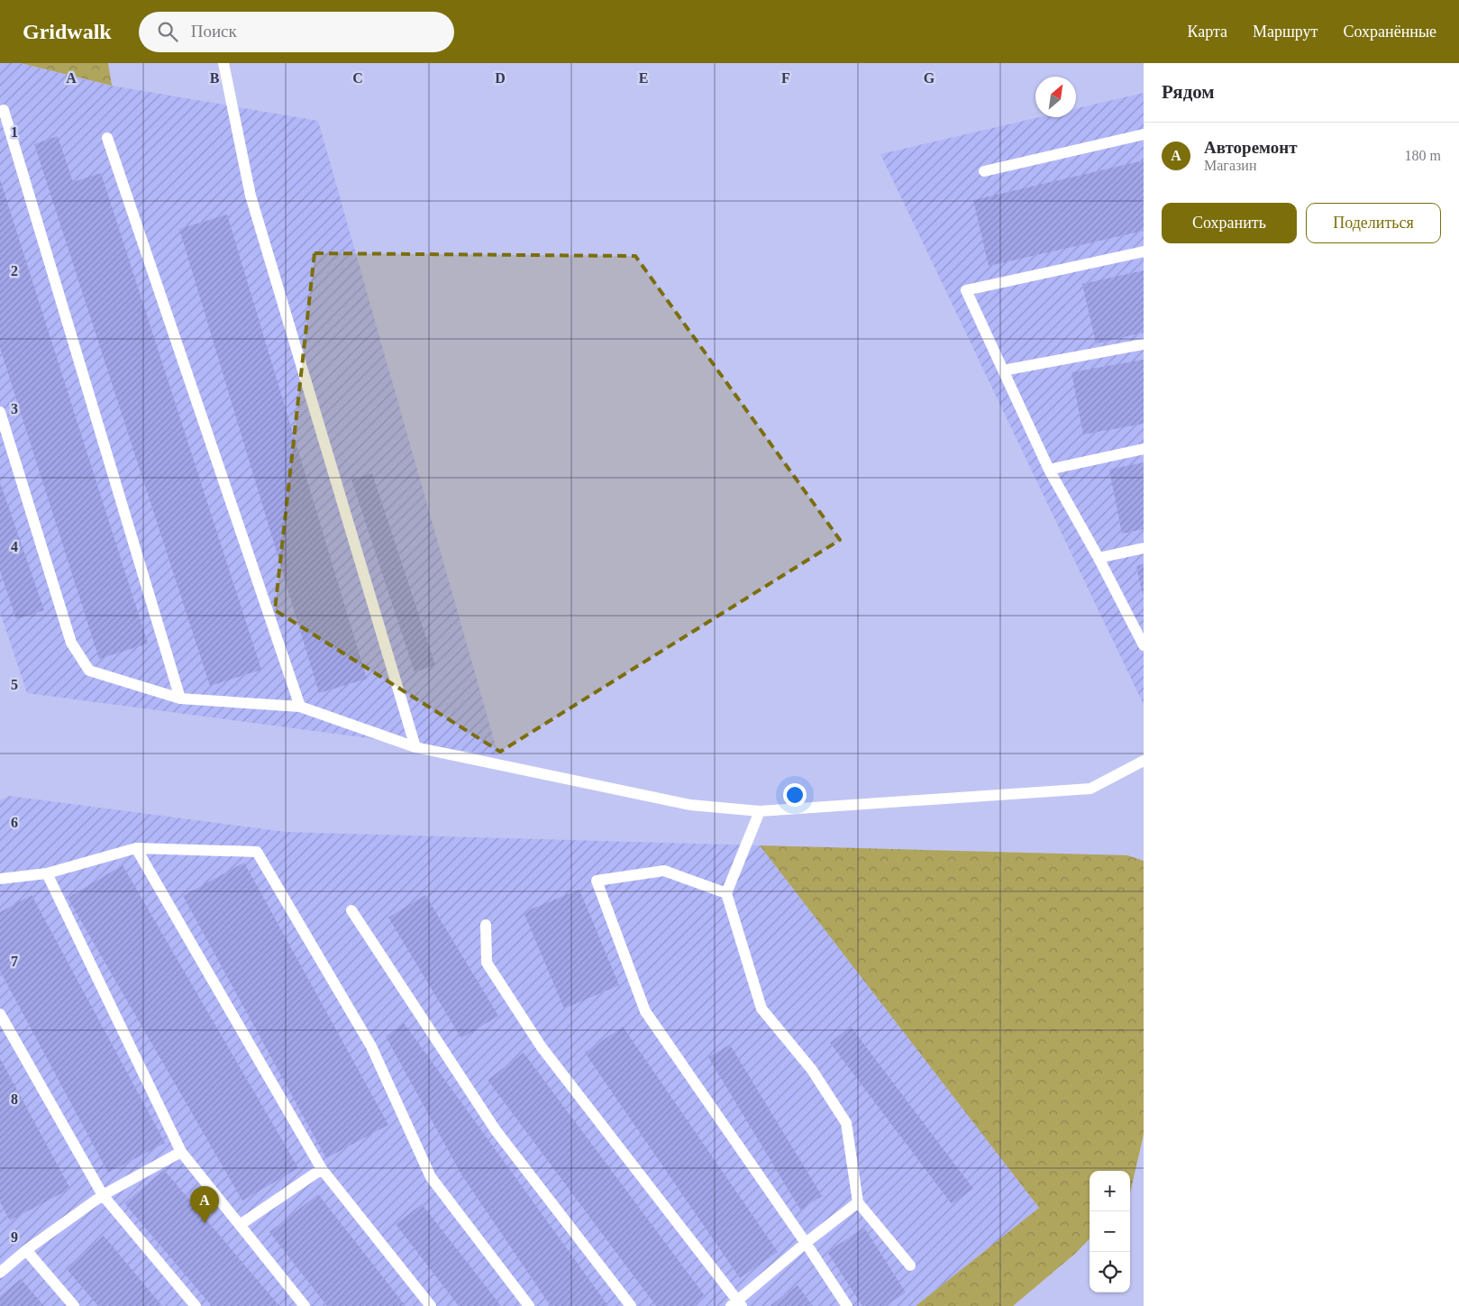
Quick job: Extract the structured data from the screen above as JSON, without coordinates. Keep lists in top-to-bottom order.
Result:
{
  "north": "top right",
  "page": {
    "header": "Gridwalk",
    "search": "Поиск",
    "nav": ["Карта", "Маршрут", "Сохранённые"],
    "heading": "Рядом",
    "list": [
      {
        "mark": "A",
        "name": "Авторемонт",
        "note": "Магазин",
        "value": "180 m"
      }
    ],
    "buttons": ["Сохранить", "Поделиться"],
    "map_buttons": ["+", "−"],
    "pins": "A"
  },
  "grid": {
    "columns": [
      "A",
      "B",
      "C",
      "D",
      "E",
      "F",
      "G"
    ],
    "rows": [
      "1",
      "2",
      "3",
      "4",
      "5",
      "6",
      "7",
      "8",
      "9"
    ]
  }
}
